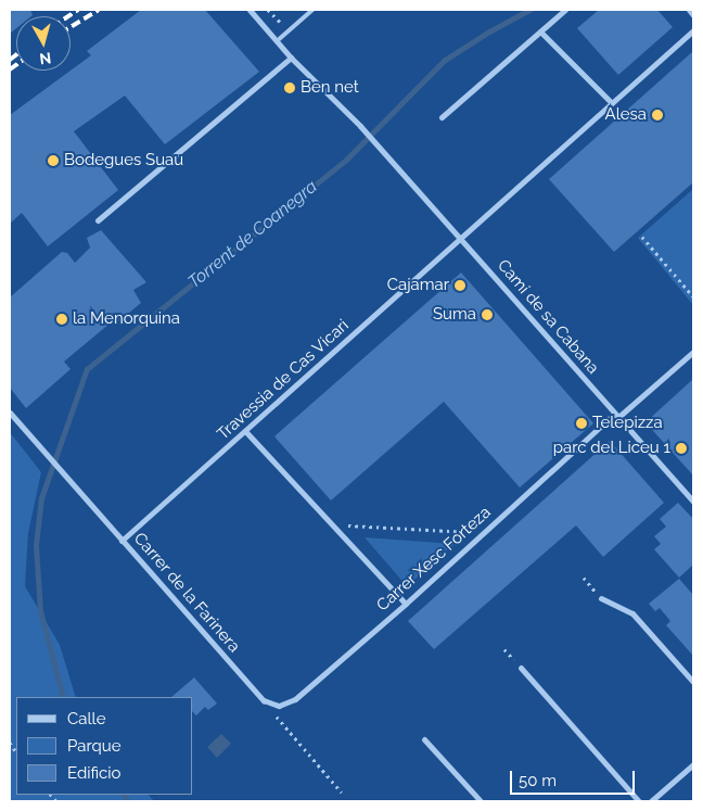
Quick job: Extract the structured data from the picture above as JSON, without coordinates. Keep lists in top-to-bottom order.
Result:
{
  "streets": {
    "street": [
      "Camí de sa Cabana",
      "Travessia de Cas Vicari",
      "Carrer Xesc Forteza",
      "Carrer de la Farinera"
    ]
  },
  "crossings": [
    ["Camí de sa Cabana", "Travessia de Cas Vicari"],
    ["Camí de sa Cabana", "Carrer Xesc Forteza"],
    ["Travessia de Cas Vicari", "Carrer de la Farinera"],
    ["Carrer Xesc Forteza", "Carrer de la Farinera"]
  ],
  "water": ["Torrent de Coanegra"],
  "places": [
    "Ben net",
    "Alesa",
    "Bodegues Suau",
    "Cajamar",
    "Suma",
    "la Menorquina",
    "Telepizza",
    "parc del Liceu 1"
  ],
  "legend": ["Calle", "Parque", "Edificio"],
  "scale_bar": "50 m",
  "north": "bottom"
}
